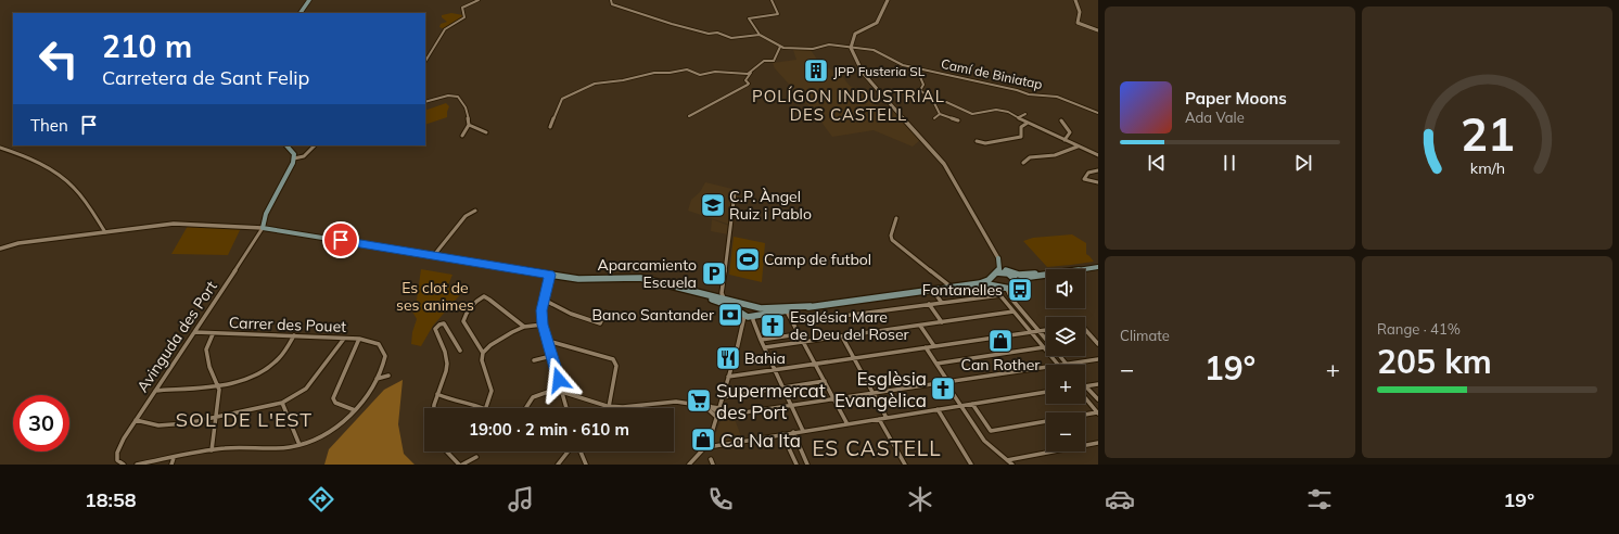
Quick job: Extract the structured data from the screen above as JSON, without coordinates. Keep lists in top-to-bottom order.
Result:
{
  "streets": {
    "street": ["Camí de Biniatap", "Carrer des Pouet", "Avinguda des Port"]
  },
  "crossings": [
    ["Carrer des Pouet", "Avinguda des Port"]
  ],
  "districts": ["POLÍGON INDUSTRIAL DES CASTELL", "SOL DE L'EST", "ES CASTELL"],
  "parks": ["Es clot de ses animes"],
  "places": {
    "building": ["JPP Fusteria SL"],
    "school or university": ["C.P. Àngel Ruiz i Pablo"],
    "sports": ["Camp de futbol"],
    "parking": ["Aparcamiento Escuela"],
    "bus stop": ["Fontanelles"],
    "bank": ["Banco Santander"],
    "church": ["Església Mare de Deu del Roser", "Esglèsia Evangèlica"],
    "shop": ["Can Rother", "Ca Na Ita"],
    "restaurant": ["Bahia"],
    "supermarket": ["Supermercat des Port"]
  },
  "page": {
    "turn": ["210 m", "Carretera de Sant Felip"],
    "song": ["Paper Moons", "Ada Vale"],
    "then": "Then",
    "tile": [
      "Climate",
      ["Range · 41%", "205 km"]
    ],
    "map_buttons": ["+", "−"],
    "heat": ["−", "19°", "+"],
    "limit": "30",
    "trip": "19:00 · 2 min · 610 m",
    "tabs": ["18:58", "19°"],
    "gauge": ["21", "km/h"]
  }
}
